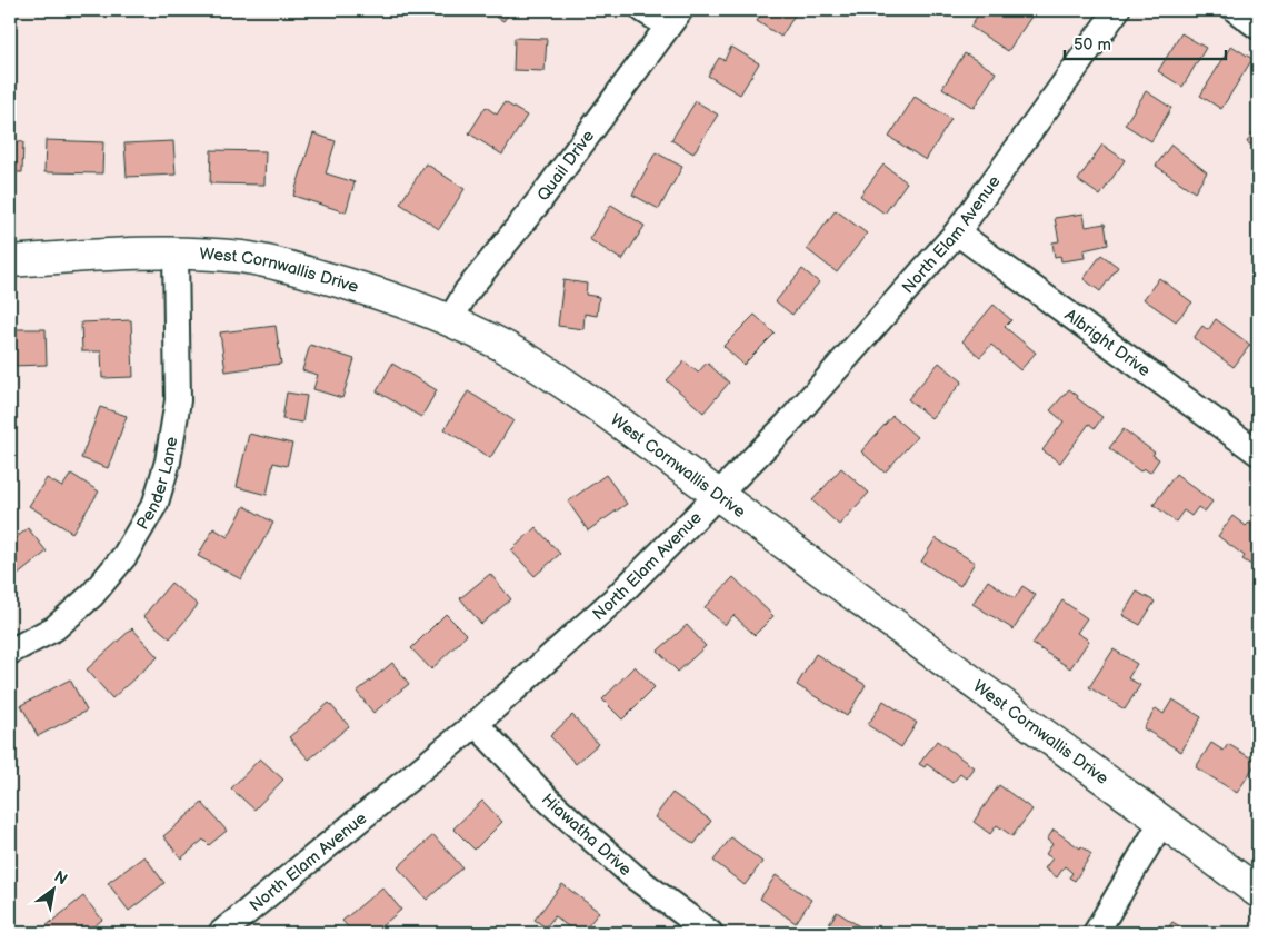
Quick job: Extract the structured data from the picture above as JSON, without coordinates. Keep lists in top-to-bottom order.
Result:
{
  "streets": {
    "street": [
      "Quail Drive",
      "North Elam Avenue",
      "West Cornwallis Drive",
      "Albright Drive",
      "Pender Lane",
      "Hiawatha Drive"
    ]
  },
  "crossings": [
    ["Quail Drive", "West Cornwallis Drive"],
    ["North Elam Avenue", "West Cornwallis Drive"],
    ["North Elam Avenue", "Albright Drive"],
    ["North Elam Avenue", "Hiawatha Drive"],
    ["West Cornwallis Drive", "Pender Lane"]
  ],
  "scale_bar": "50 m",
  "north": "top right"
}
